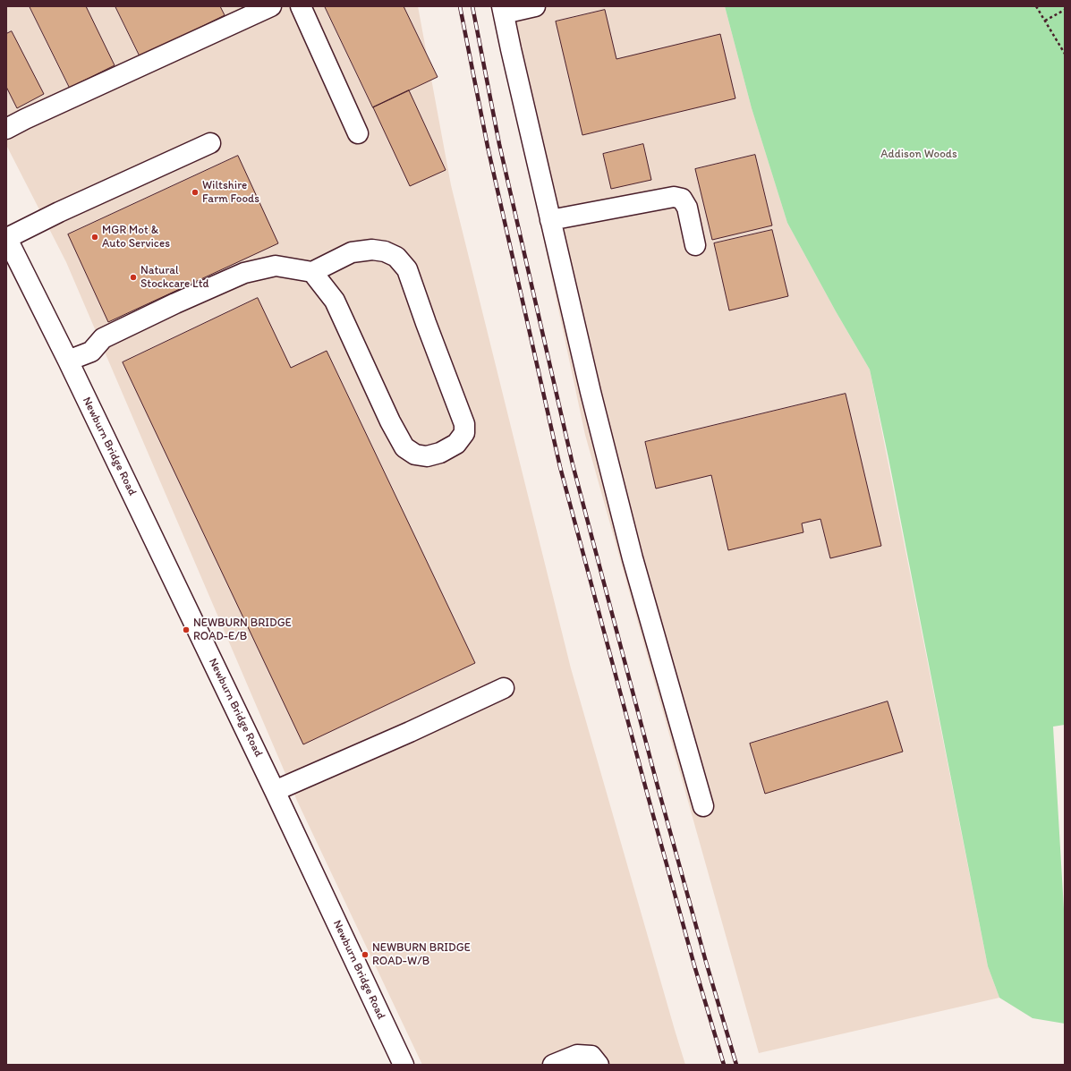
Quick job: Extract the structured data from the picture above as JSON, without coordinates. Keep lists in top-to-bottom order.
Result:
{
  "streets": {
    "street": ["Newburn Bridge Road"]
  },
  "parks": ["Addison Woods"],
  "places": [
    "Wiltshire Farm Foods",
    "MGR Mot & Auto Services",
    "Natural Stockcare Ltd",
    "NEWBURN BRIDGE ROAD-E/B",
    "NEWBURN BRIDGE ROAD-W/B"
  ]
}
